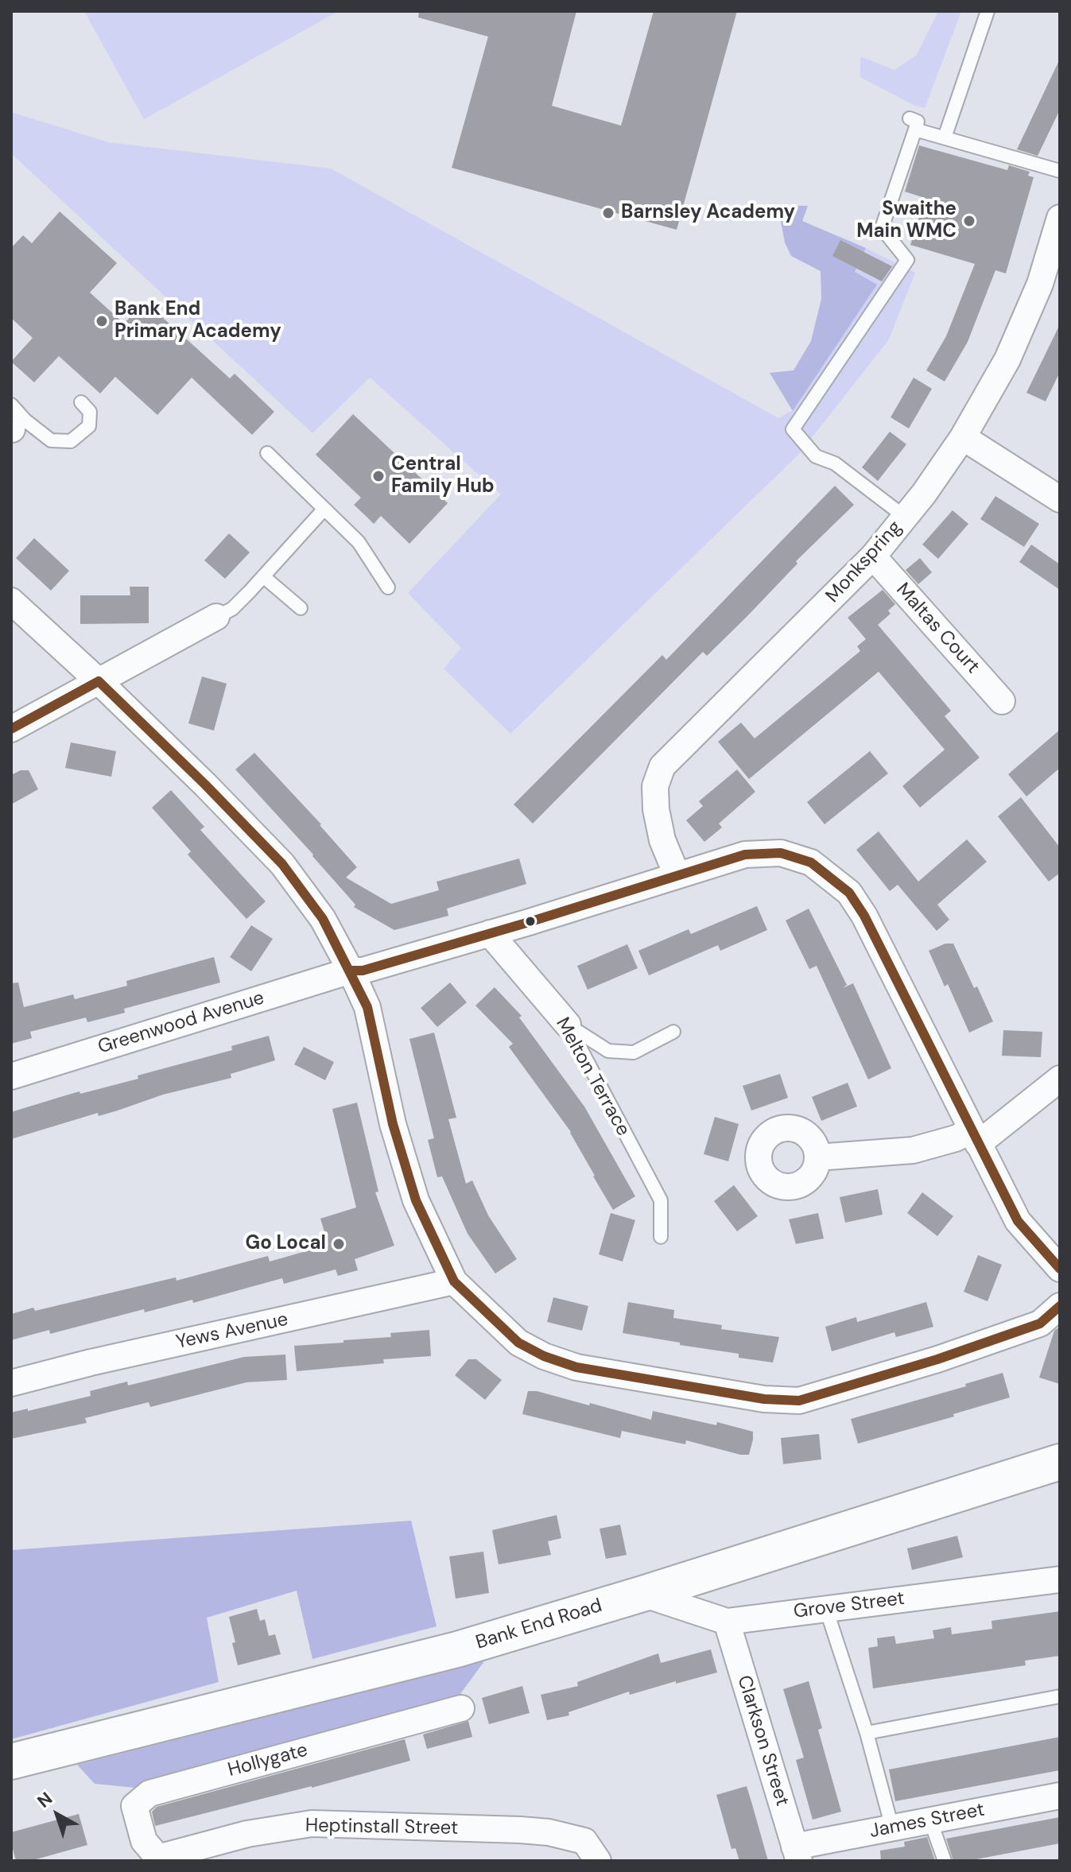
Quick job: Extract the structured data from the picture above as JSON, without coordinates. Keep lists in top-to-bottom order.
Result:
{
  "streets": {
    "street": [
      "Monkspring",
      "Maltas Court",
      "Greenwood Avenue",
      "Melton Terrace",
      "Yews Avenue",
      "Grove Street",
      "Bank End Road",
      "Clarkson Street",
      "Hollygate",
      "James Street",
      "Heptinstall Street"
    ]
  },
  "crossings": [
    ["Monkspring", "Maltas Court"],
    ["Monkspring", "Greenwood Avenue"],
    ["Greenwood Avenue", "Melton Terrace"],
    ["Grove Street", "Bank End Road"],
    ["Grove Street", "Clarkson Street"],
    ["Clarkson Street", "James Street"],
    ["Hollygate", "Heptinstall Street"]
  ],
  "places": [
    "Barnsley Academy",
    "Swaithe Main WMC",
    "Bank End Primary Academy",
    "Central Family Hub",
    "Go Local"
  ],
  "north": "top left"
}
